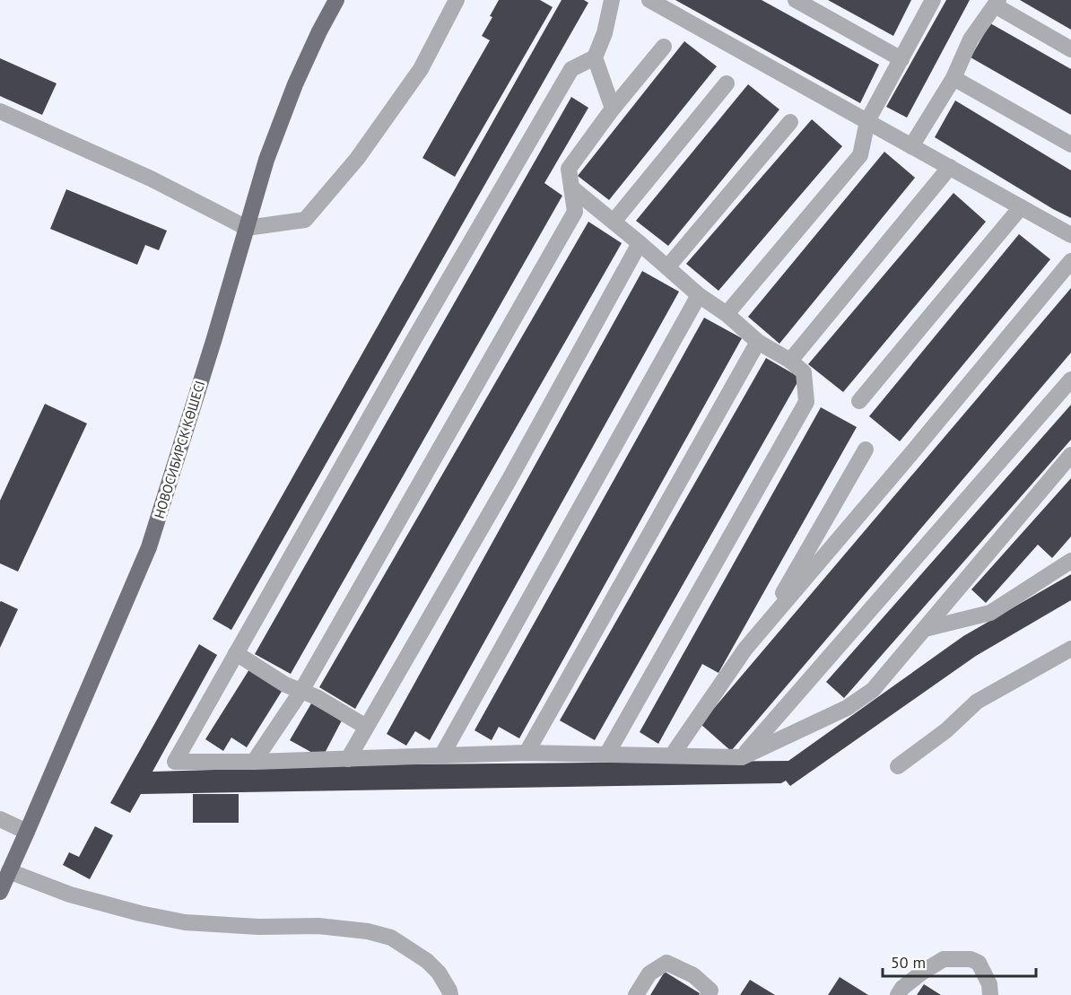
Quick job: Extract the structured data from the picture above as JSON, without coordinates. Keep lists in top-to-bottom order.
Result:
{
  "streets": {
    "main road": ["НОВОСИБИРСК КӨШЕСІ"]
  },
  "scale_bar": "50 m"
}
